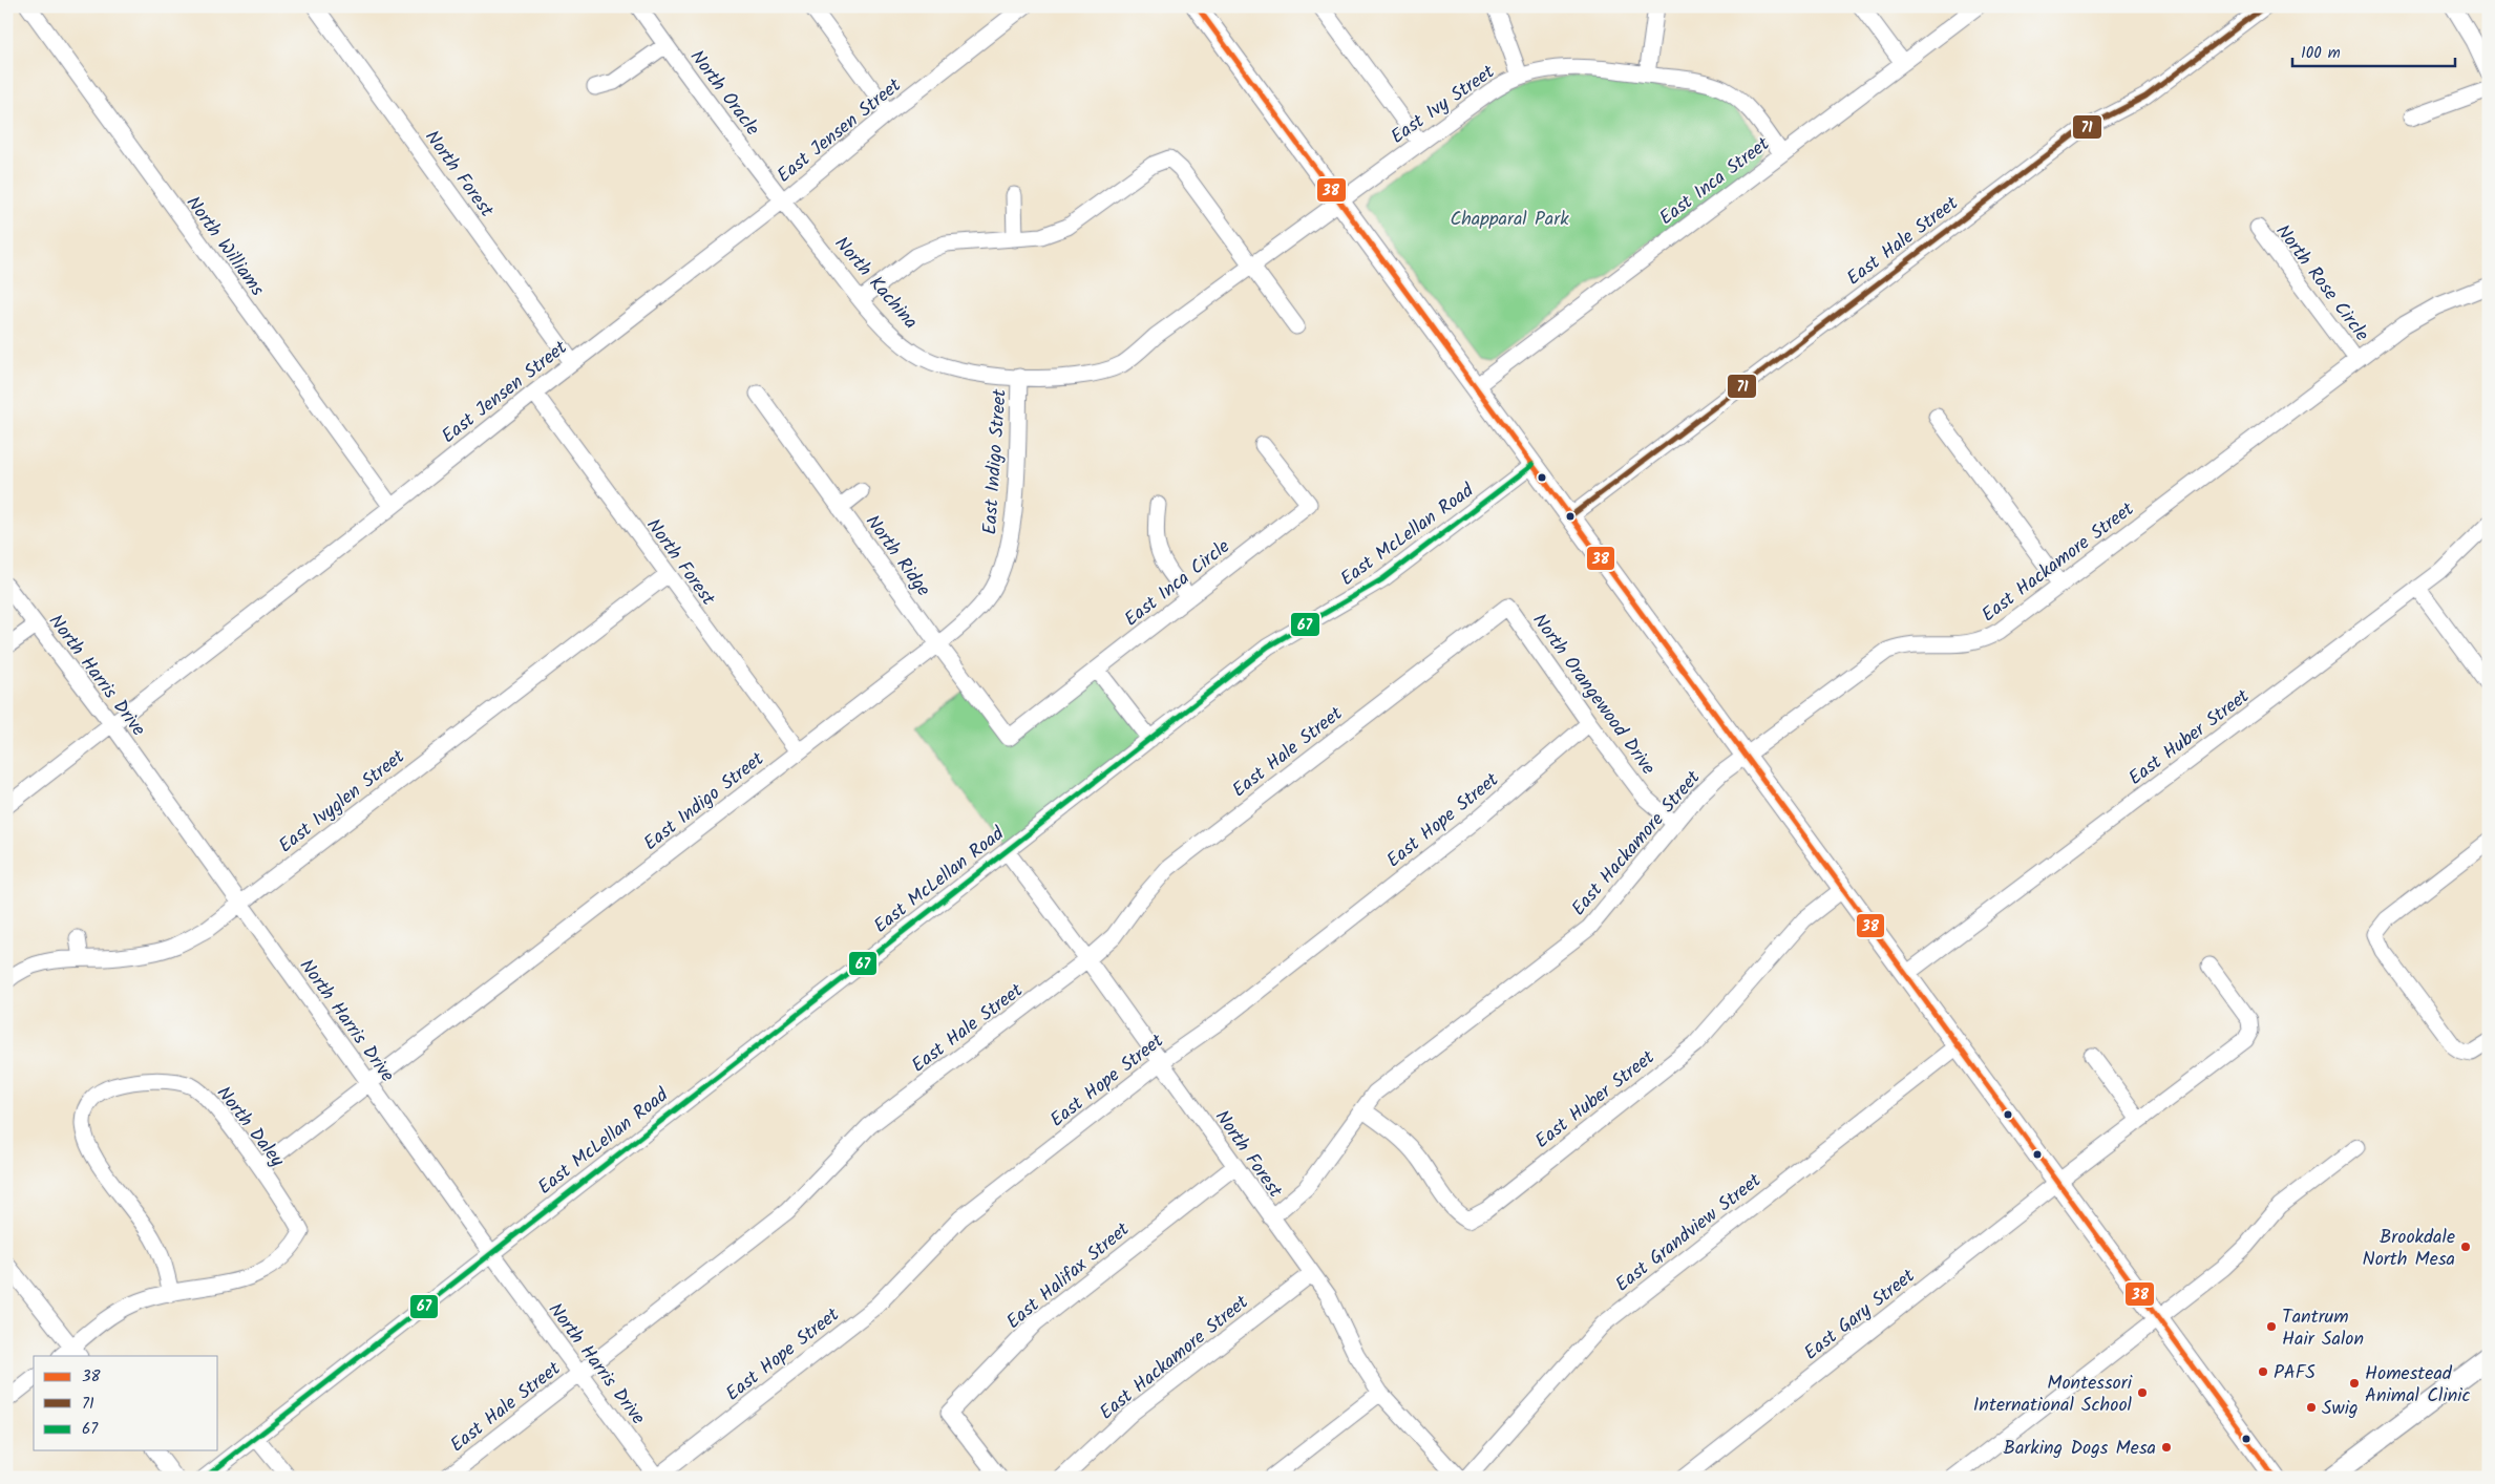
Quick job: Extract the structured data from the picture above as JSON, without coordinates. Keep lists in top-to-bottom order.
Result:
{
  "streets": {
    "street": [
      "North Oracle",
      "East Ivy Street",
      "East Jensen Street",
      "North Forest",
      "East Inca Street",
      "East Hale Street",
      "North Williams",
      "North Kachina",
      "North Rose Circle",
      "East Indigo Street",
      "East McLellan Road",
      "North Ridge",
      "East Hackamore Street",
      "East Inca Circle",
      "North Harris Drive",
      "North Orangewood Drive",
      "East Huber Street",
      "East Ivyglen Street",
      "East Hope Street",
      "North Daley",
      "East Grandview Street",
      "East Halifax Street",
      "East Gary Street"
    ]
  },
  "crossings": [
    ["North Oracle", "East Jensen Street"],
    ["North Oracle", "North Kachina"],
    ["East Ivy Street", "East Inca Street"],
    ["East Ivy Street", "North Kachina"],
    ["East Ivy Street", "East Indigo Street"],
    ["East Jensen Street", "North Forest"],
    ["East Jensen Street", "North Williams"],
    ["East Jensen Street", "North Kachina"],
    ["East Jensen Street", "North Harris Drive"],
    ["North Forest", "East Hale Street"],
    ["North Forest", "East Indigo Street"],
    ["North Forest", "East McLellan Road"],
    ["North Forest", "East Hackamore Street"],
    ["North Forest", "East Ivyglen Street"],
    ["North Forest", "East Hope Street"],
    ["North Forest", "East Halifax Street"],
    ["East Hale Street", "North Harris Drive"],
    ["East Hale Street", "North Orangewood Drive"],
    ["North Kachina", "East Indigo Street"],
    ["North Rose Circle", "East Hackamore Street"],
    ["East Indigo Street", "North Ridge"],
    ["East Indigo Street", "North Harris Drive"],
    ["East Indigo Street", "North Daley"],
    ["East McLellan Road", "North Harris Drive"],
    ["North Ridge", "East Inca Circle"],
    ["East Hackamore Street", "North Orangewood Drive"],
    ["East Hackamore Street", "East Huber Street"],
    ["North Harris Drive", "East Ivyglen Street"],
    ["North Harris Drive", "East Hope Street"],
    ["North Orangewood Drive", "East Hope Street"]
  ],
  "parks": ["Chapparal Park"],
  "places": [
    "Brookdale North Mesa",
    "Tantrum Hair Salon",
    "PAFS",
    "Homestead Animal Clinic",
    "Montessori International School",
    "Swig",
    "Barking Dogs Mesa"
  ],
  "lines": ["transit line 38", "transit line 71", "transit line 67"],
  "legend": ["38", "71", "67"],
  "scale_bar": "100 m"
}
